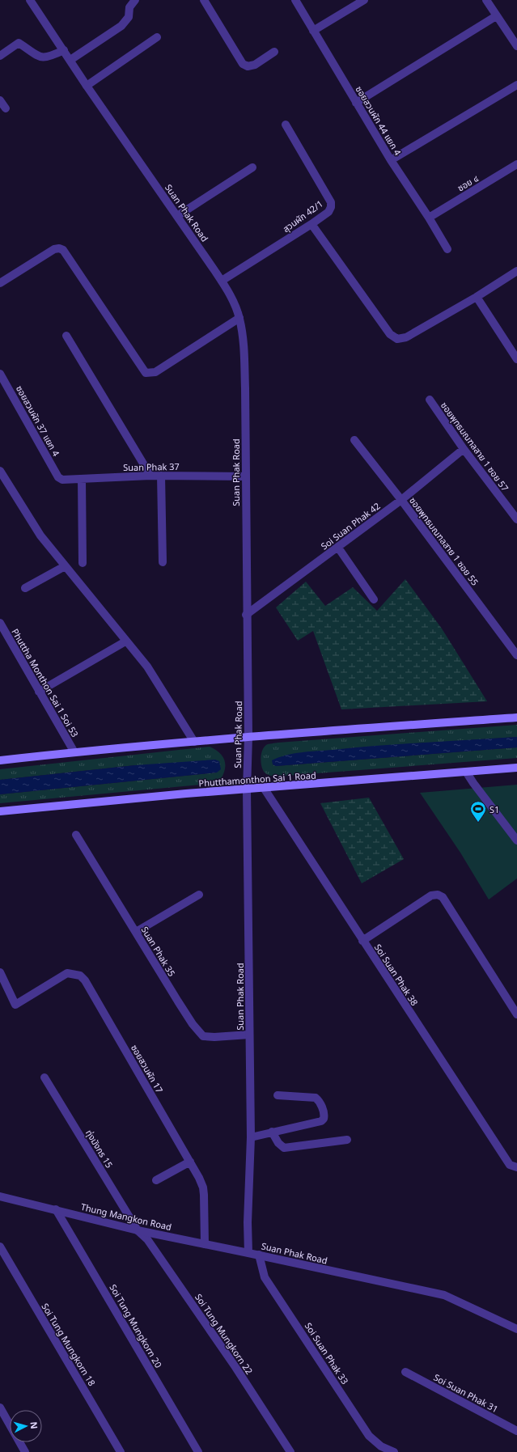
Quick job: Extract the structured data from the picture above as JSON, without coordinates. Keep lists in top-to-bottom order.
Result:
{
  "streets": {
    "main road": ["Phutthamonthon Sai 1 Road"],
    "street": [
      "ซอยสวนผัก 44 แยก 4",
      "ซอย ๔",
      "Suan Phak Road",
      "สุวนผัก 42/1",
      "ซอยสวนผัก 37 แยก 4",
      "ซอยพุทธมณฑลสาย 1 ซอย 57",
      "Suan Phak 37",
      "Soi Suan Phak 42",
      "ซอยพุทธมณฑลสาย 1 ซอย 55",
      "Phuttha Monthon Sai 1 Soi 53",
      "Suan Phak 35",
      "Soi Suan Phak 38",
      "ซอยสวนผัก 17",
      "ทุ่งมังกร 15",
      "Thung Mangkon Road",
      "Soi Tung Mungkorn 20",
      "Soi Tung Mungkorn 22",
      "Soi Tung Mungkorn 18",
      "Soi Suan Phak 33",
      "Soi Suan Phak 31"
    ]
  },
  "crossings": [
    ["ซอยสวนผัก 44 แยก 4", "ซอย ๔"],
    ["Suan Phak Road", "สุวนผัก 42/1"],
    ["Suan Phak Road", "Suan Phak 37"],
    ["Suan Phak Road", "Soi Suan Phak 42"],
    ["Suan Phak Road", "Phutthamonthon Sai 1 Road"],
    ["Suan Phak Road", "Suan Phak 35"],
    ["Suan Phak Road", "Thung Mangkon Road"],
    ["Suan Phak Road", "Soi Suan Phak 33"],
    ["ซอยสวนผัก 37 แยก 4", "Suan Phak 37"],
    ["ซอยพุทธมณฑลสาย 1 ซอย 57", "Soi Suan Phak 42"],
    ["Soi Suan Phak 42", "ซอยพุทธมณฑลสาย 1 ซอย 55"],
    ["Phutthamonthon Sai 1 Road", "Soi Suan Phak 38"],
    ["ซอยสวนผัก 17", "Thung Mangkon Road"],
    ["ทุ่งมังกร 15", "Thung Mangkon Road"],
    ["ทุ่งมังกร 15", "Soi Tung Mungkorn 22"],
    ["Thung Mangkon Road", "Soi Tung Mungkorn 20"],
    ["Thung Mangkon Road", "Soi Tung Mungkorn 22"]
  ],
  "places": {
    "sports": ["S1"]
  },
  "north": "right"
}
